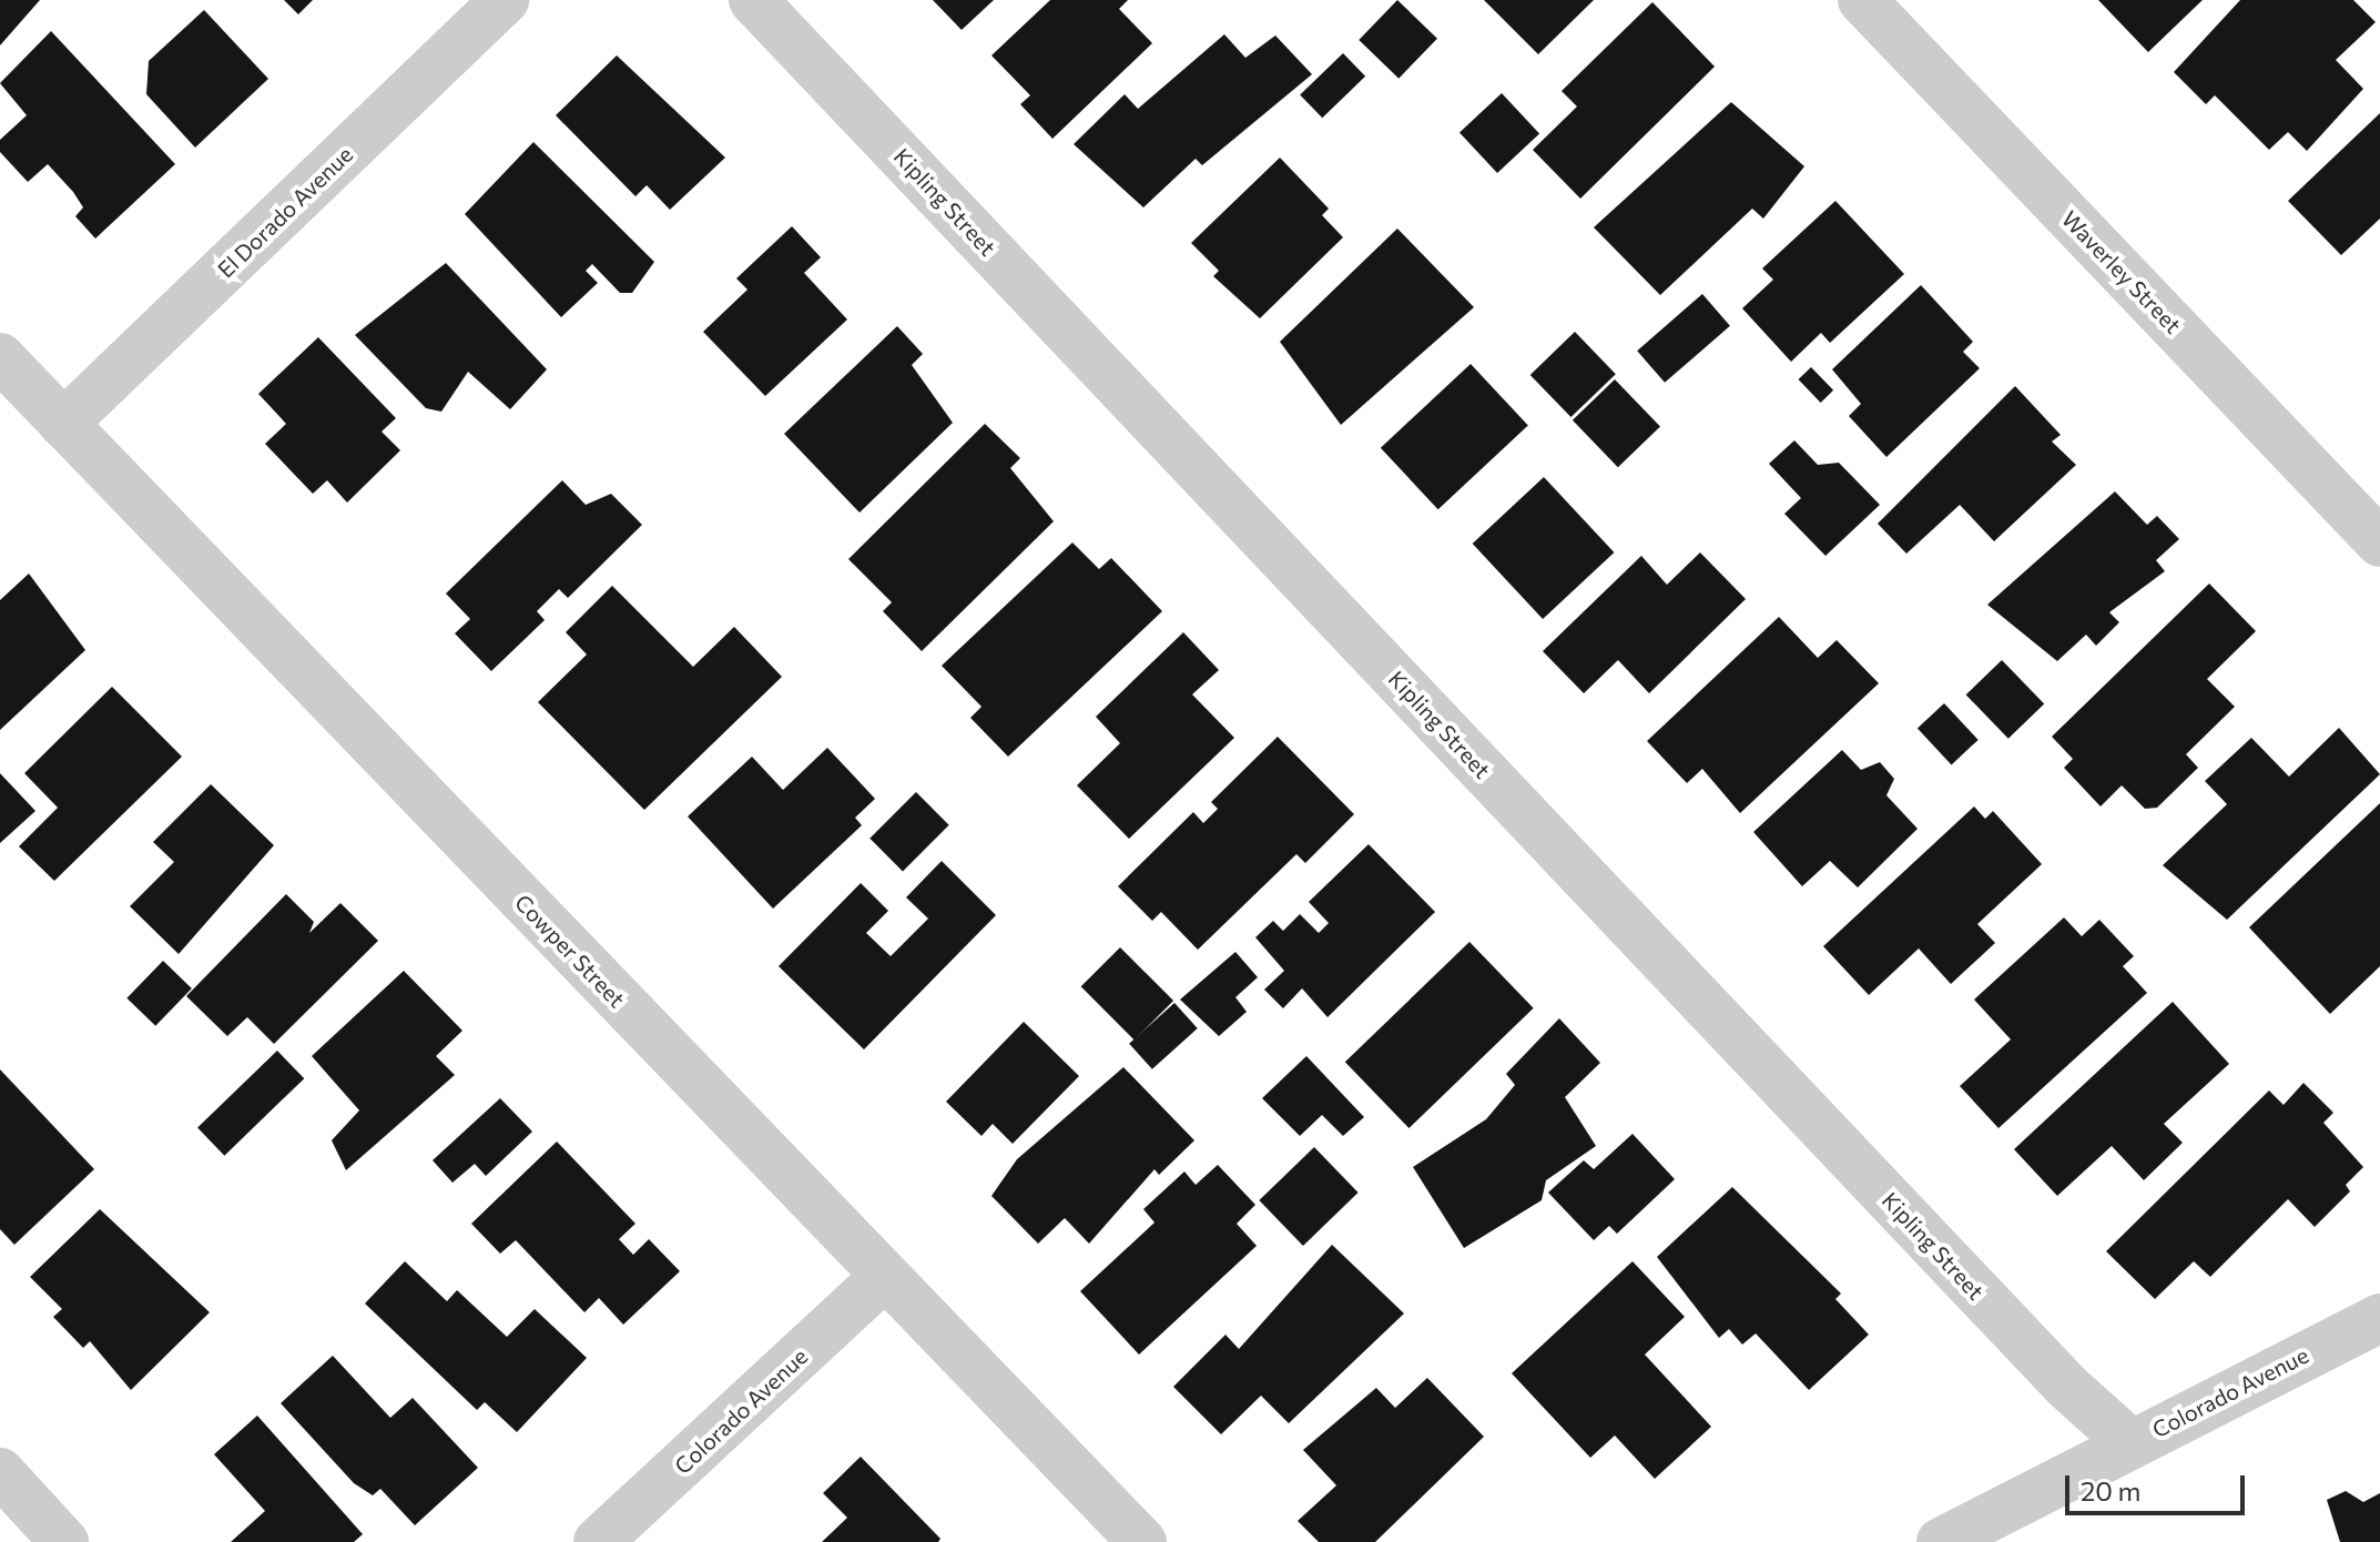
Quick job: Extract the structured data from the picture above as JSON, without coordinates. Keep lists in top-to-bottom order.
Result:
{
  "streets": {
    "street": [
      "Kipling Street",
      "El Dorado Avenue",
      "Waverley Street",
      "Cowper Street",
      "Colorado Avenue"
    ]
  },
  "crossings": [
    ["Kipling Street", "Colorado Avenue"],
    ["El Dorado Avenue", "Cowper Street"],
    ["Cowper Street", "Colorado Avenue"]
  ],
  "scale_bar": "20 m"
}
